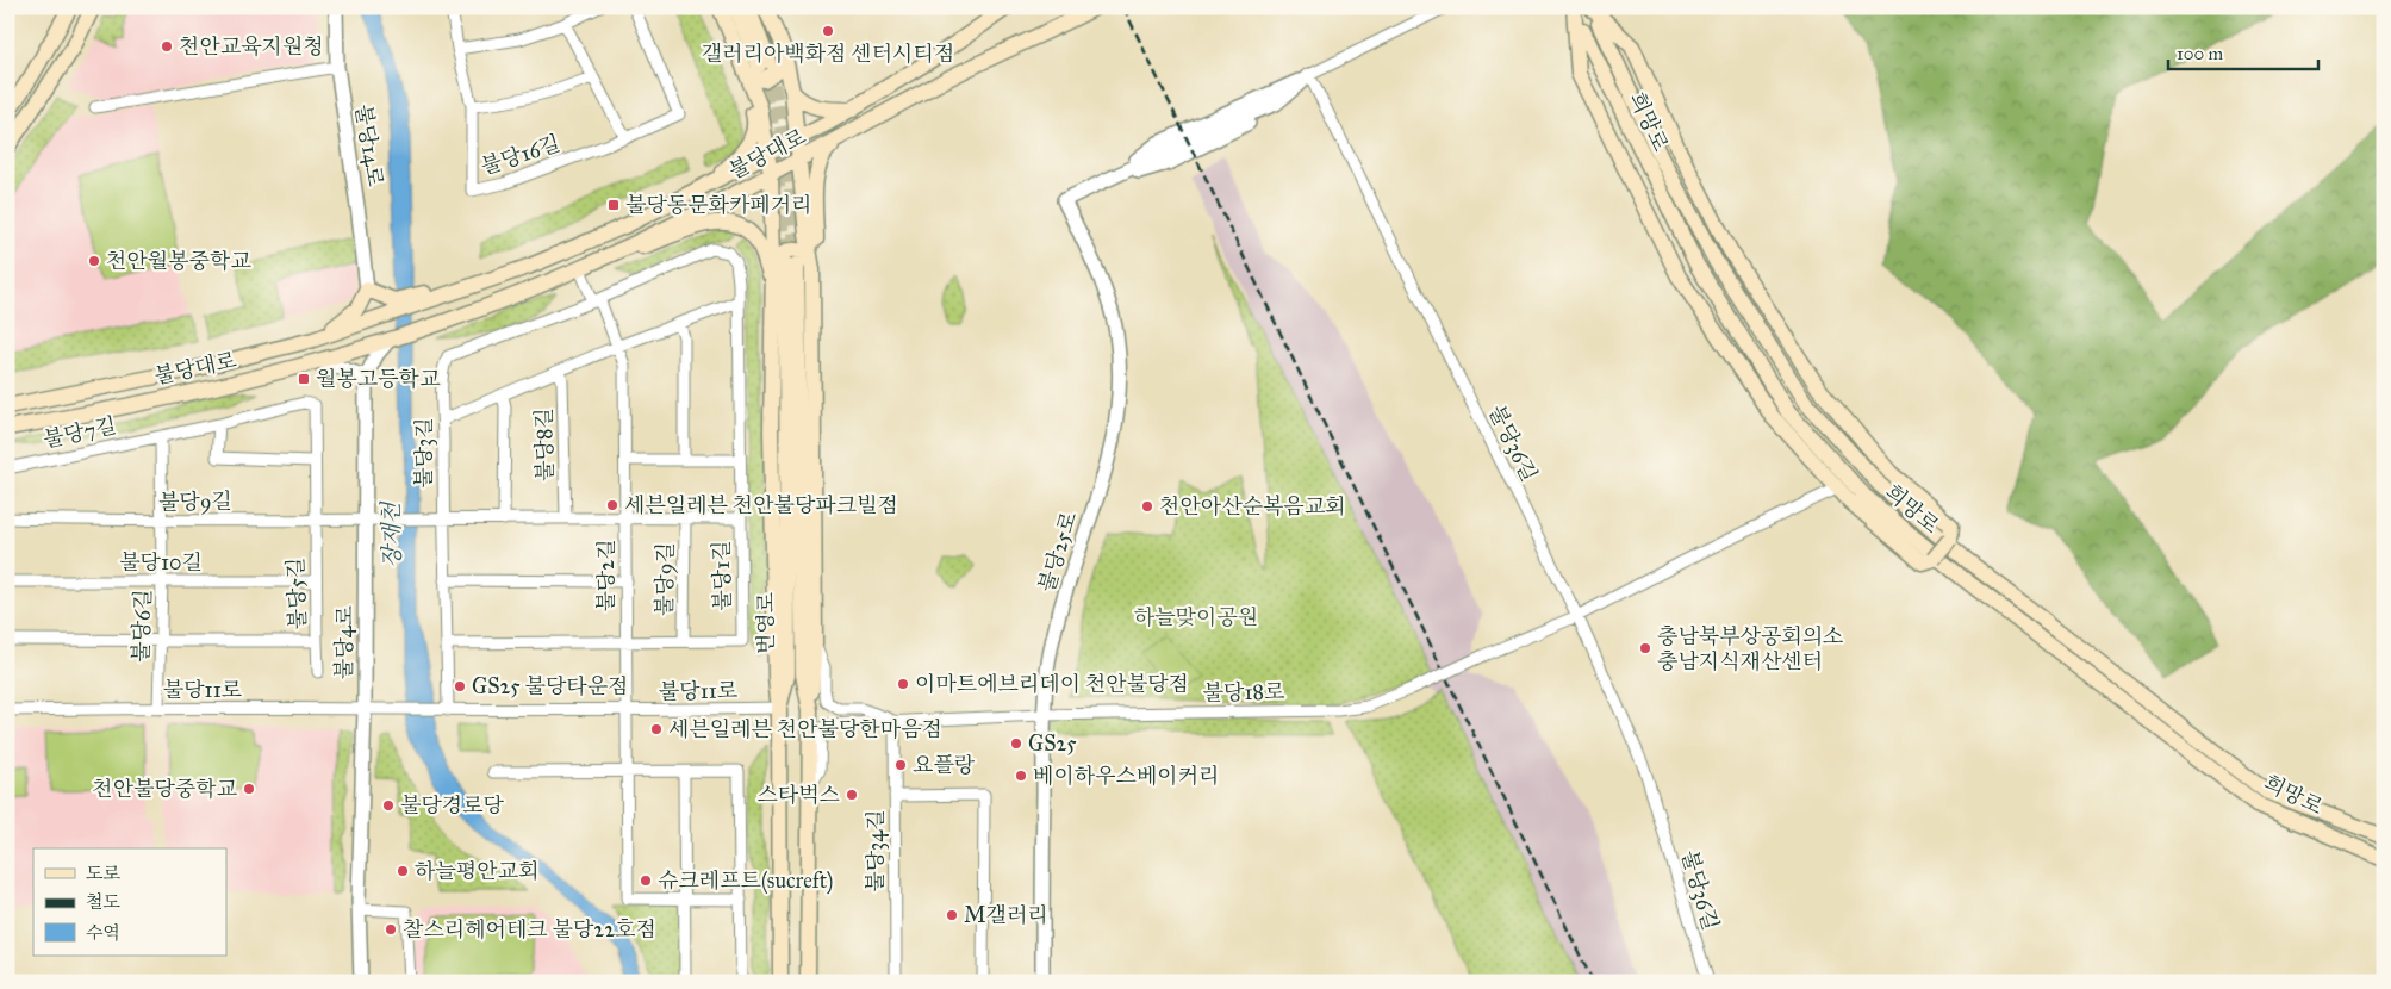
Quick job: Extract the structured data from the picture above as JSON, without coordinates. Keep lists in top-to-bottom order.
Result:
{
  "streets": {
    "main road": ["희망로", "불당대로", "번영로"],
    "street": [
      "불당14로",
      "불당16길",
      "불당7길",
      "불당36길",
      "불당8길",
      "불당3길",
      "불당9길",
      "불당25로",
      "불당10길",
      "불당2길",
      "불당1길",
      "불당5길",
      "불당6길",
      "불당4로",
      "불당11로",
      "불당18로",
      "불당34길"
    ]
  },
  "crossings": [
    ["불당대로", "불당2길"],
    ["불당7길", "불당5길"],
    ["불당7길", "불당6길"],
    ["불당36길", "불당18로"],
    ["불당8길", "불당3길"],
    ["불당8길", "불당9길"],
    ["불당8길", "불당2길"],
    ["불당8길", "불당1길"],
    ["불당3길", "불당9길"],
    ["불당3길", "불당2길"],
    ["불당3길", "불당1길"],
    ["불당3길", "불당11로"],
    ["불당9길", "불당2길"],
    ["불당9길", "불당1길"],
    ["불당9길", "불당5길"],
    ["불당9길", "불당6길"],
    ["불당9길", "불당4로"],
    ["불당25로", "불당18로"],
    ["불당10길", "불당5길"],
    ["불당10길", "불당6길"],
    ["불당2길", "불당1길"],
    ["불당2길", "불당11로"],
    ["불당5길", "불당6길"],
    ["번영로", "불당11로"],
    ["번영로", "불당18로"],
    ["불당6길", "불당11로"],
    ["불당4로", "불당11로"],
    ["불당18로", "불당34길"]
  ],
  "water": ["장재천"],
  "parks": ["하늘맞이공원"],
  "places": {
    "other": [
      "갤러리아백화점 센터시티점",
      "천안교육지원청",
      "천안월봉중학교",
      "세븐일레븐 천안불당파크빌점",
      "천안아산순복음교회",
      "충남북부상공회의소 충남지식재산센터",
      "이마트에브리데이 천안불당점",
      "GS25 불당타운점",
      "세븐일레븐 천안불당한마음점",
      "GS25",
      "요플랑",
      "베이하우스베이커리",
      "천안불당중학교",
      "스타벅스",
      "불당경로당",
      "하늘평안교회",
      "슈크레프트(sucreft)",
      "M갤러리",
      "찰스리헤어테크 불당22호점"
    ],
    "transit": ["불당동문화카페거리", "월봉고등학교"]
  },
  "legend": ["도로", "철도", "수역"],
  "scale_bar": "100 m"
}
